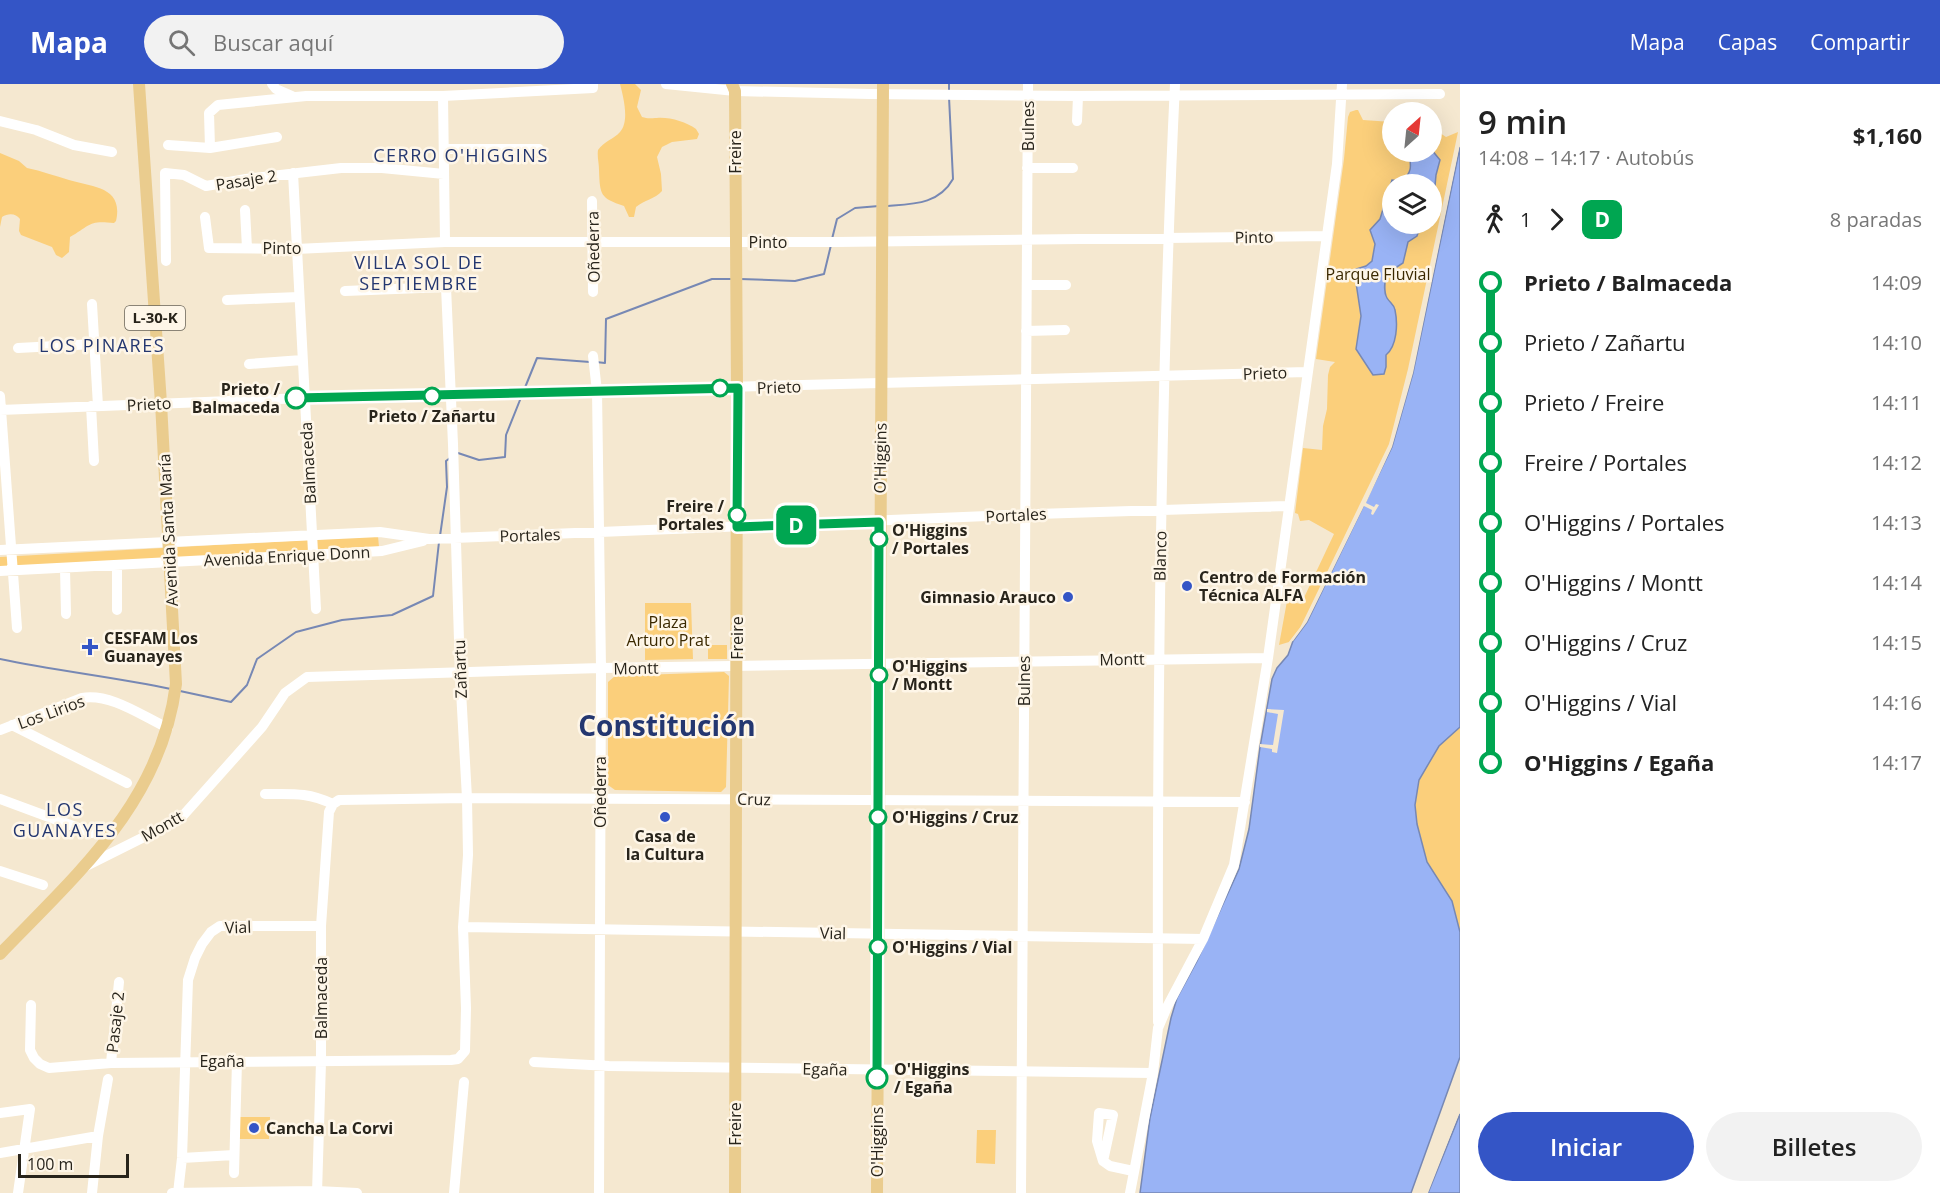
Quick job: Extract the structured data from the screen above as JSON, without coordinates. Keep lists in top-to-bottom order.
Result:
{
  "streets": {
    "main road": [
      "Freire",
      "L-30-K",
      "O'Higgins",
      "Avenida Santa María"
    ],
    "street": [
      "Bulnes",
      "Pasaje 2",
      "Pinto",
      "Oñederra",
      "Prieto",
      "Balmaceda",
      "Portales",
      "Avenida Enrique Donn",
      "Blanco",
      "Montt",
      "Zañartu",
      "Los Lirios",
      "Cruz",
      "Vial",
      "Egaña"
    ]
  },
  "crossings": [
    ["Bulnes", "Pinto"],
    ["Bulnes", "Prieto"],
    ["Bulnes", "Portales"],
    ["Bulnes", "Montt"],
    ["Bulnes", "Cruz"],
    ["Bulnes", "Vial"],
    ["Bulnes", "Egaña"],
    ["Freire", "Pinto"],
    ["Freire", "Prieto"],
    ["Freire", "Portales"],
    ["Freire", "Montt"],
    ["Freire", "Cruz"],
    ["Freire", "Vial"],
    ["Freire", "Egaña"],
    ["Pasaje 2", "Balmaceda"],
    ["Pasaje 2", "Egaña"],
    ["Pinto", "Oñederra"],
    ["Pinto", "O'Higgins"],
    ["Pinto", "Balmaceda"],
    ["Pinto", "Blanco"],
    ["Oñederra", "Prieto"],
    ["Oñederra", "Portales"],
    ["Oñederra", "Montt"],
    ["Oñederra", "Cruz"],
    ["Oñederra", "Vial"],
    ["Oñederra", "Egaña"],
    ["Prieto", "O'Higgins"],
    ["Prieto", "Balmaceda"],
    ["Prieto", "Avenida Santa María"],
    ["Prieto", "Blanco"],
    ["Prieto", "Zañartu"],
    ["O'Higgins", "Portales"],
    ["O'Higgins", "Montt"],
    ["O'Higgins", "Cruz"],
    ["O'Higgins", "Vial"],
    ["O'Higgins", "Egaña"],
    ["Balmaceda", "Avenida Enrique Donn"],
    ["Balmaceda", "Cruz"],
    ["Balmaceda", "Vial"],
    ["Balmaceda", "Egaña"],
    ["Portales", "Avenida Enrique Donn"],
    ["Portales", "Blanco"],
    ["Portales", "Zañartu"],
    ["Avenida Santa María", "Avenida Enrique Donn"],
    ["Avenida Santa María", "Montt"],
    ["Avenida Santa María", "Los Lirios"],
    ["Avenida Enrique Donn", "Zañartu"],
    ["Blanco", "Montt"],
    ["Blanco", "Cruz"],
    ["Blanco", "Vial"],
    ["Montt", "Zañartu"],
    ["Zañartu", "Cruz"],
    ["Zañartu", "Vial"],
    ["Zañartu", "Egaña"],
    ["Vial", "Egaña"]
  ],
  "districts": [
    "CERRO O'HIGGINS",
    "VILLA SOL DE SEPTIEMBRE",
    "LOS PINARES",
    "Constitución",
    "LOS GUANAYES"
  ],
  "parks": ["Parque Fluvial", "Plaza Arturo Prat"],
  "places": {
    "other": [
      "Prieto / Zañartu",
      "Prieto / Balmaceda",
      "Freire / Portales",
      "O'Higgins / Portales",
      "Centro de Formación Técnica ALFA",
      "Gimnasio Arauco",
      "O'Higgins / Montt",
      "Casa de la Cultura",
      "O'Higgins / Cruz",
      "O'Higgins / Vial",
      "O'Higgins / Egaña",
      "Cancha La Corvi"
    ],
    "health": ["CESFAM Los Guanayes"]
  },
  "lines": ["bus line D"],
  "scale_bar": "100 m",
  "north": "top right",
  "page": {
    "header": "Mapa",
    "search": "Buscar aquí",
    "nav": ["Mapa", "Capas", "Compartir"],
    "on_map": "D",
    "heading": ["9 min", "14:08 – 14:17 · Autobús", "$1,160"],
    "legs": ["1", "D", "8 paradas"],
    "list": [
      {
        "name": "Prieto / Balmaceda",
        "value": "14:09"
      },
      {
        "name": "Prieto / Zañartu",
        "value": "14:10"
      },
      {
        "name": "Prieto / Freire",
        "value": "14:11"
      },
      {
        "name": "Freire / Portales",
        "value": "14:12"
      },
      {
        "name": "O'Higgins / Portales",
        "value": "14:13"
      },
      {
        "name": "O'Higgins / Montt",
        "value": "14:14"
      },
      {
        "name": "O'Higgins / Cruz",
        "value": "14:15"
      },
      {
        "name": "O'Higgins / Vial",
        "value": "14:16"
      },
      {
        "name": "O'Higgins / Egaña",
        "value": "14:17"
      }
    ],
    "buttons": ["Iniciar", "Billetes"],
    "scale": "100 m"
  }
}
